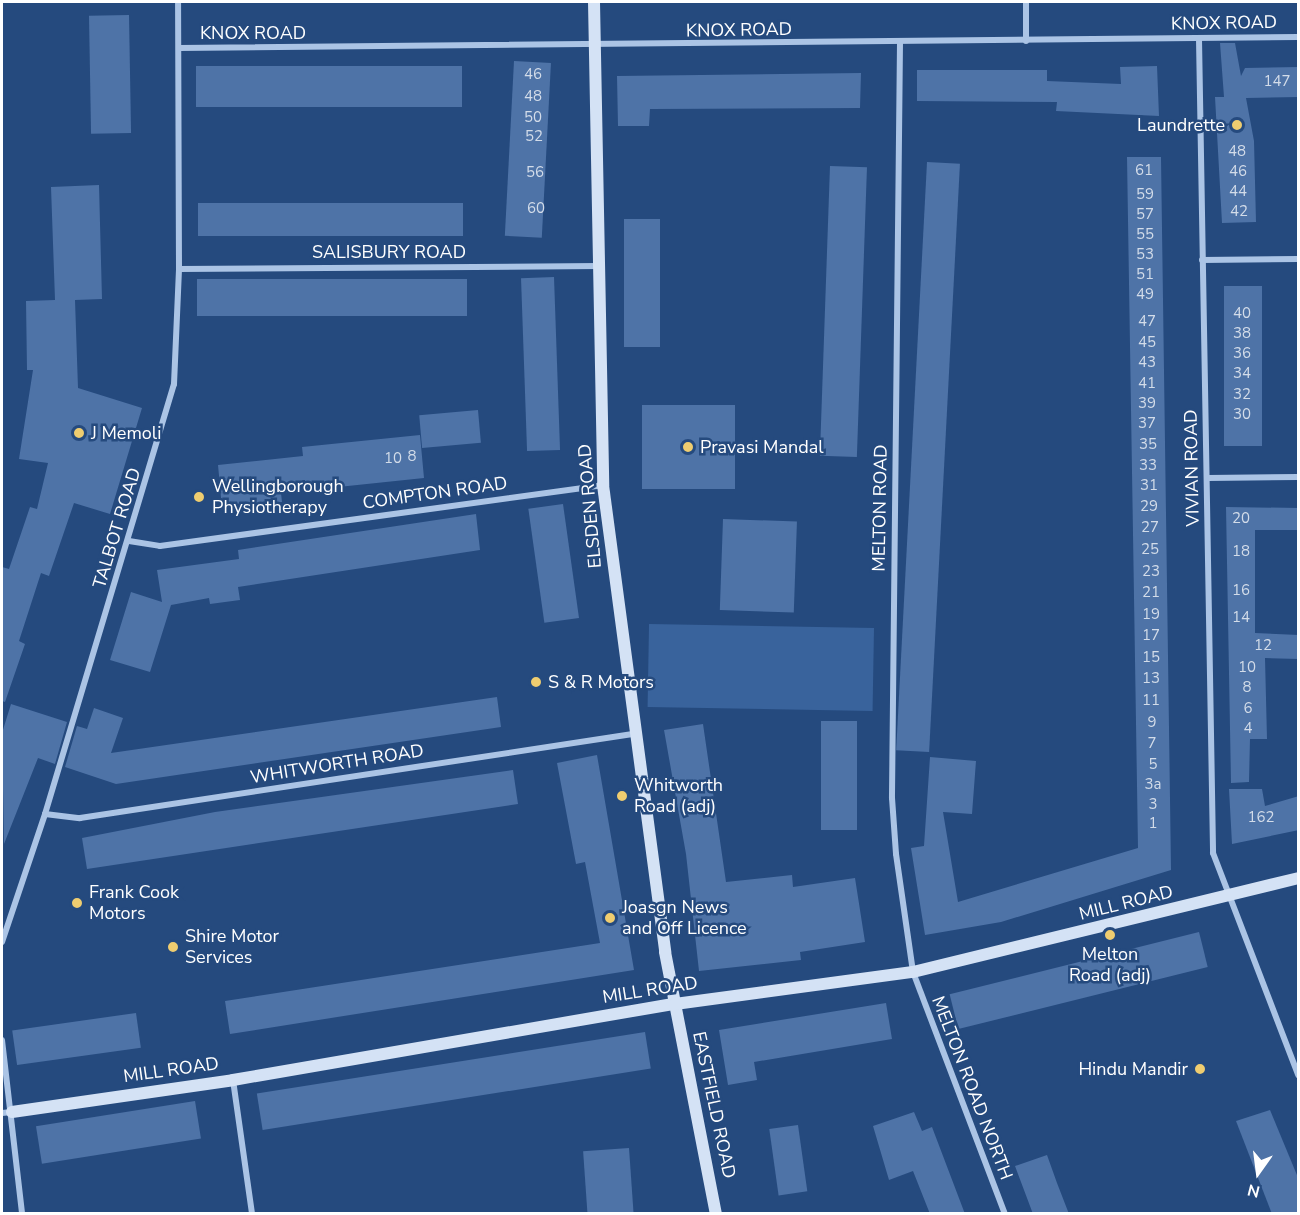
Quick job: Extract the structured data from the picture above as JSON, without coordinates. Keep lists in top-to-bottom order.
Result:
{
  "streets": {
    "street": [
      "KNOX ROAD",
      "SALISBURY ROAD",
      "VIVIAN ROAD",
      "COMPTON ROAD",
      "ELSDEN ROAD",
      "MELTON ROAD",
      "TALBOT ROAD",
      "WHITWORTH ROAD",
      "MILL ROAD",
      "MELTON ROAD NORTH",
      "EASTFIELD ROAD"
    ]
  },
  "crossings": [
    ["KNOX ROAD", "VIVIAN ROAD"],
    ["KNOX ROAD", "ELSDEN ROAD"],
    ["KNOX ROAD", "MELTON ROAD"],
    ["KNOX ROAD", "TALBOT ROAD"],
    ["SALISBURY ROAD", "ELSDEN ROAD"],
    ["SALISBURY ROAD", "TALBOT ROAD"],
    ["VIVIAN ROAD", "MILL ROAD"],
    ["COMPTON ROAD", "ELSDEN ROAD"],
    ["COMPTON ROAD", "TALBOT ROAD"],
    ["ELSDEN ROAD", "WHITWORTH ROAD"],
    ["ELSDEN ROAD", "MILL ROAD"],
    ["ELSDEN ROAD", "EASTFIELD ROAD"],
    ["MELTON ROAD", "MILL ROAD"],
    ["MELTON ROAD", "MELTON ROAD NORTH"],
    ["TALBOT ROAD", "WHITWORTH ROAD"],
    ["MILL ROAD", "MELTON ROAD NORTH"],
    ["MILL ROAD", "EASTFIELD ROAD"]
  ],
  "places": [
    "Laundrette",
    "J Memoli",
    "Pravasi Mandal",
    "Wellingborough Physiotherapy",
    "S & R Motors",
    "Whitworth Road (adj)",
    "Frank Cook Motors",
    "Joasgn News and Off Licence",
    "Melton Road (adj)",
    "Shire Motor Services",
    "Hindu Mandir"
  ],
  "house_numbers": [
    "46",
    "147",
    "48",
    "50",
    "52",
    "48",
    "61",
    "46",
    "56",
    "44",
    "59",
    "60",
    "42",
    "57",
    "55",
    "53",
    "51",
    "49",
    "40",
    "47",
    "38",
    "45",
    "36",
    "43",
    "34",
    "41",
    "32",
    "39",
    "30",
    "37",
    "35",
    "8",
    "10",
    "33",
    "31",
    "29",
    "20",
    "27",
    "25",
    "18",
    "23",
    "16",
    "21",
    "19",
    "14",
    "17",
    "12",
    "15",
    "10",
    "13",
    "8",
    "11",
    "6",
    "9",
    "4",
    "7",
    "5",
    "3a",
    "3",
    "162",
    "1"
  ],
  "north": "bottom"
}
